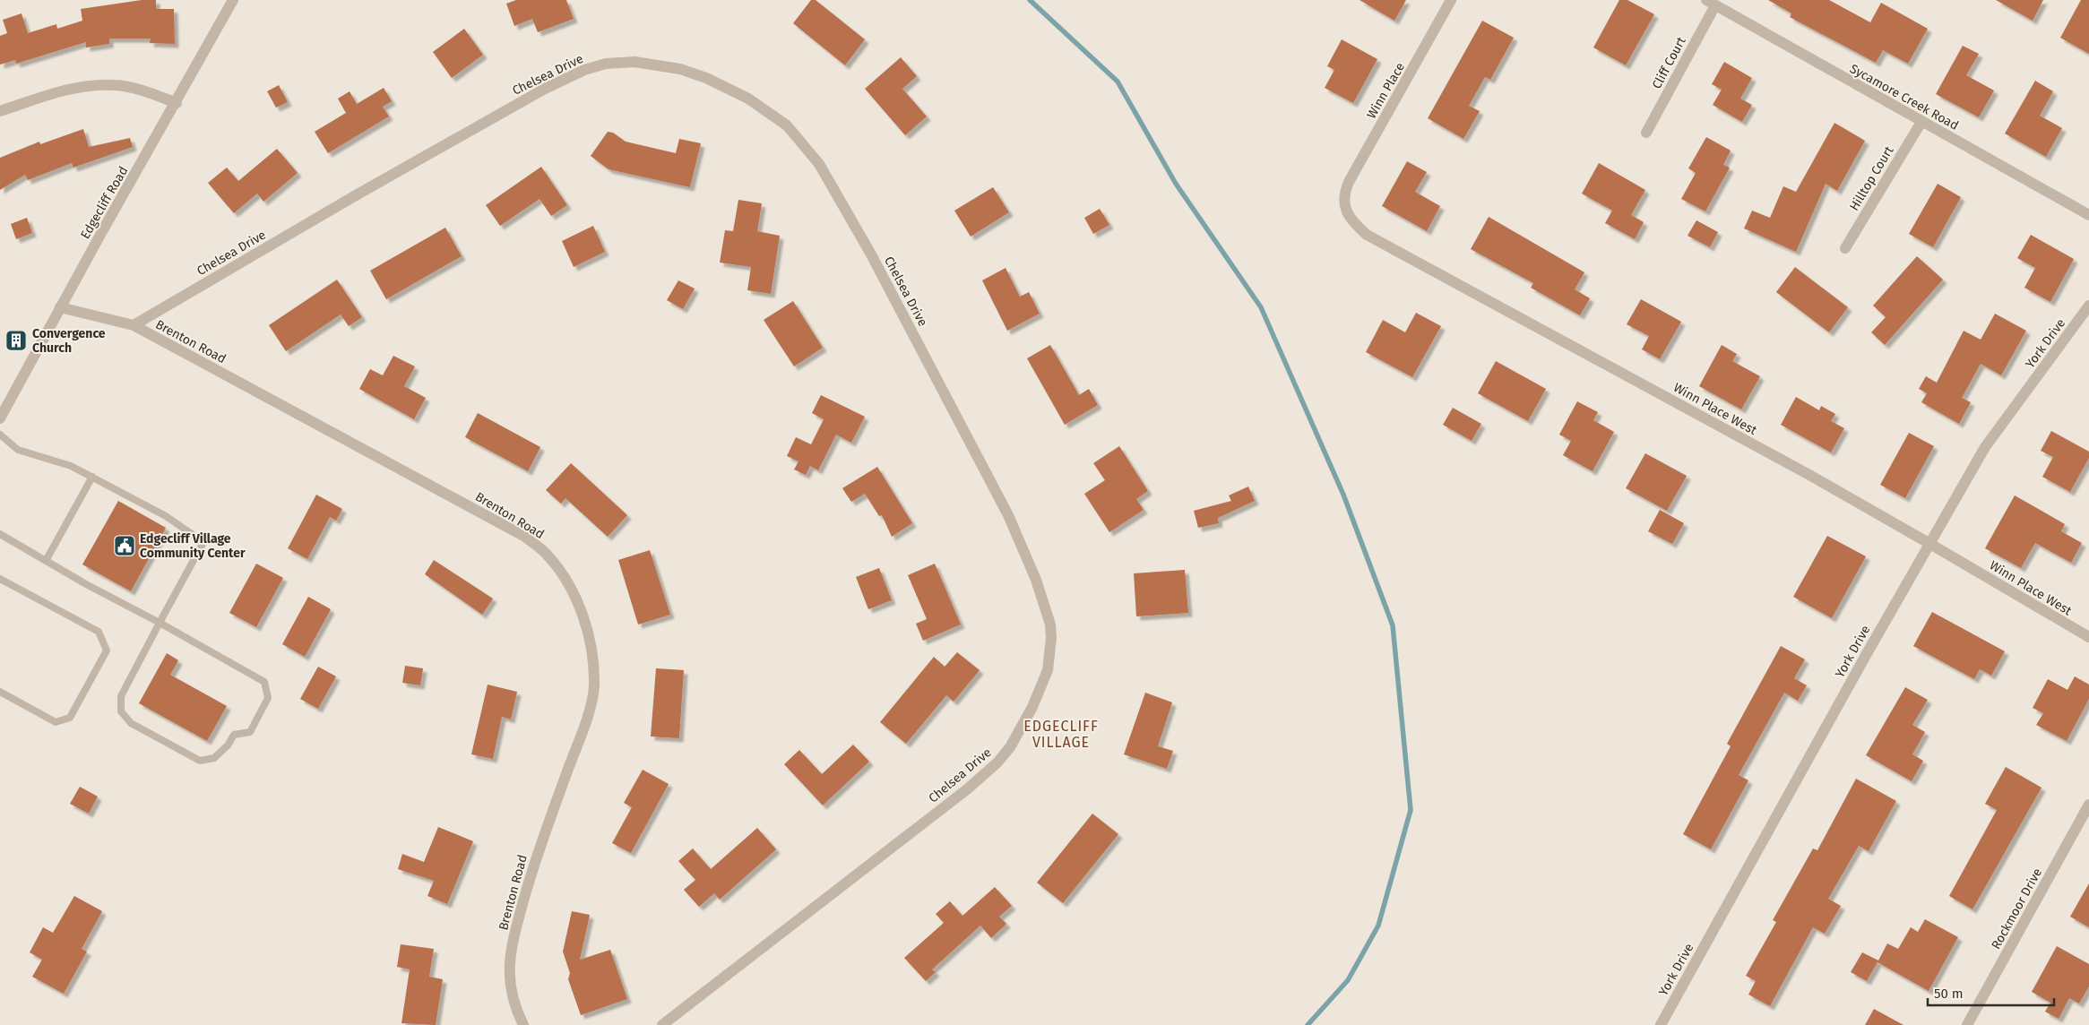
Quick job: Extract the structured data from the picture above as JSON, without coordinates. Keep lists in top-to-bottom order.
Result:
{
  "streets": {
    "street": [
      "Cliff Court",
      "Chelsea Drive",
      "Winn Place",
      "Sycamore Creek Road",
      "Hilltop Court",
      "Edgecliff Road",
      "Brenton Road",
      "York Drive",
      "Winn Place West",
      "Rockmoor Drive"
    ]
  },
  "crossings": [
    ["Cliff Court", "Sycamore Creek Road"],
    ["Chelsea Drive", "Brenton Road"],
    ["Winn Place", "Winn Place West"],
    ["Sycamore Creek Road", "Hilltop Court"],
    ["Edgecliff Road", "Brenton Road"],
    ["York Drive", "Winn Place West"]
  ],
  "districts": ["EDGECLIFF VILLAGE"],
  "places": {
    "building": ["Convergence Church"],
    "public building": ["Edgecliff Village Community Center"]
  },
  "scale_bar": "50 m"
}
